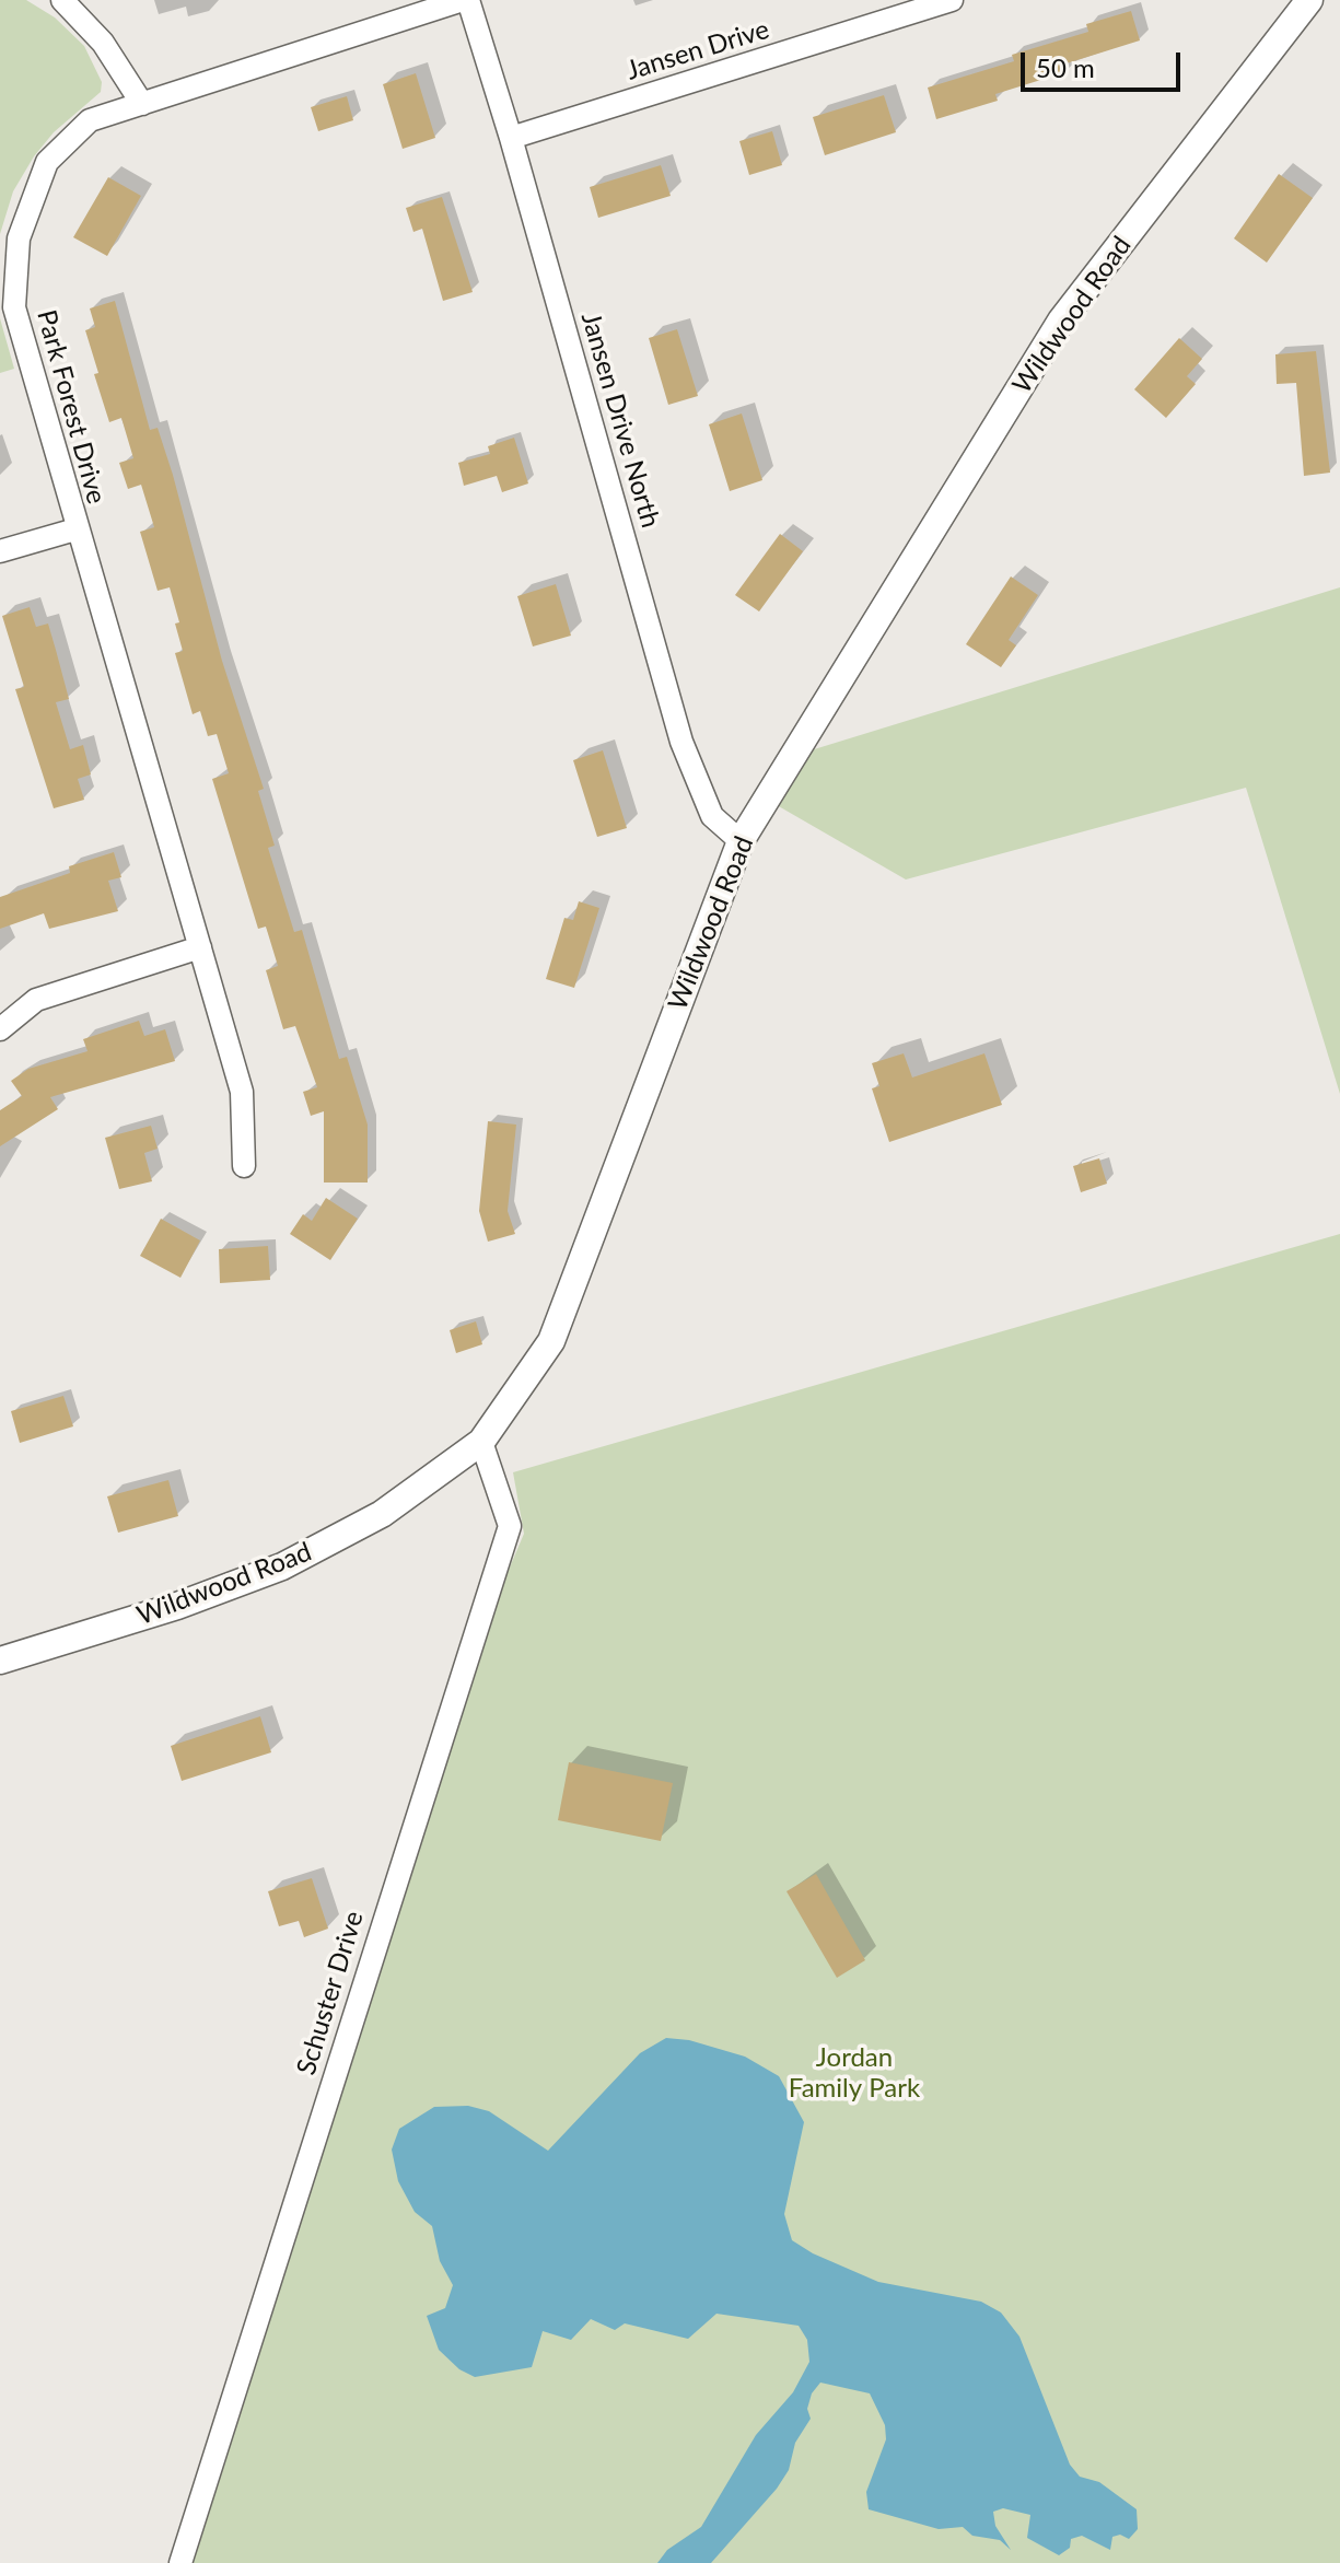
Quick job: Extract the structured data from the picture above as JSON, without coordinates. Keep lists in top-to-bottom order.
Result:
{
  "streets": {
    "street": [
      "Jansen Drive",
      "Wildwood Road",
      "Park Forest Drive",
      "Jansen Drive North",
      "Schuster Drive"
    ]
  },
  "crossings": [
    ["Jansen Drive", "Jansen Drive North"],
    ["Wildwood Road", "Jansen Drive North"],
    ["Wildwood Road", "Schuster Drive"],
    ["Park Forest Drive", "Jansen Drive North"]
  ],
  "parks": ["Jordan Family Park"],
  "scale_bar": "50 m"
}
